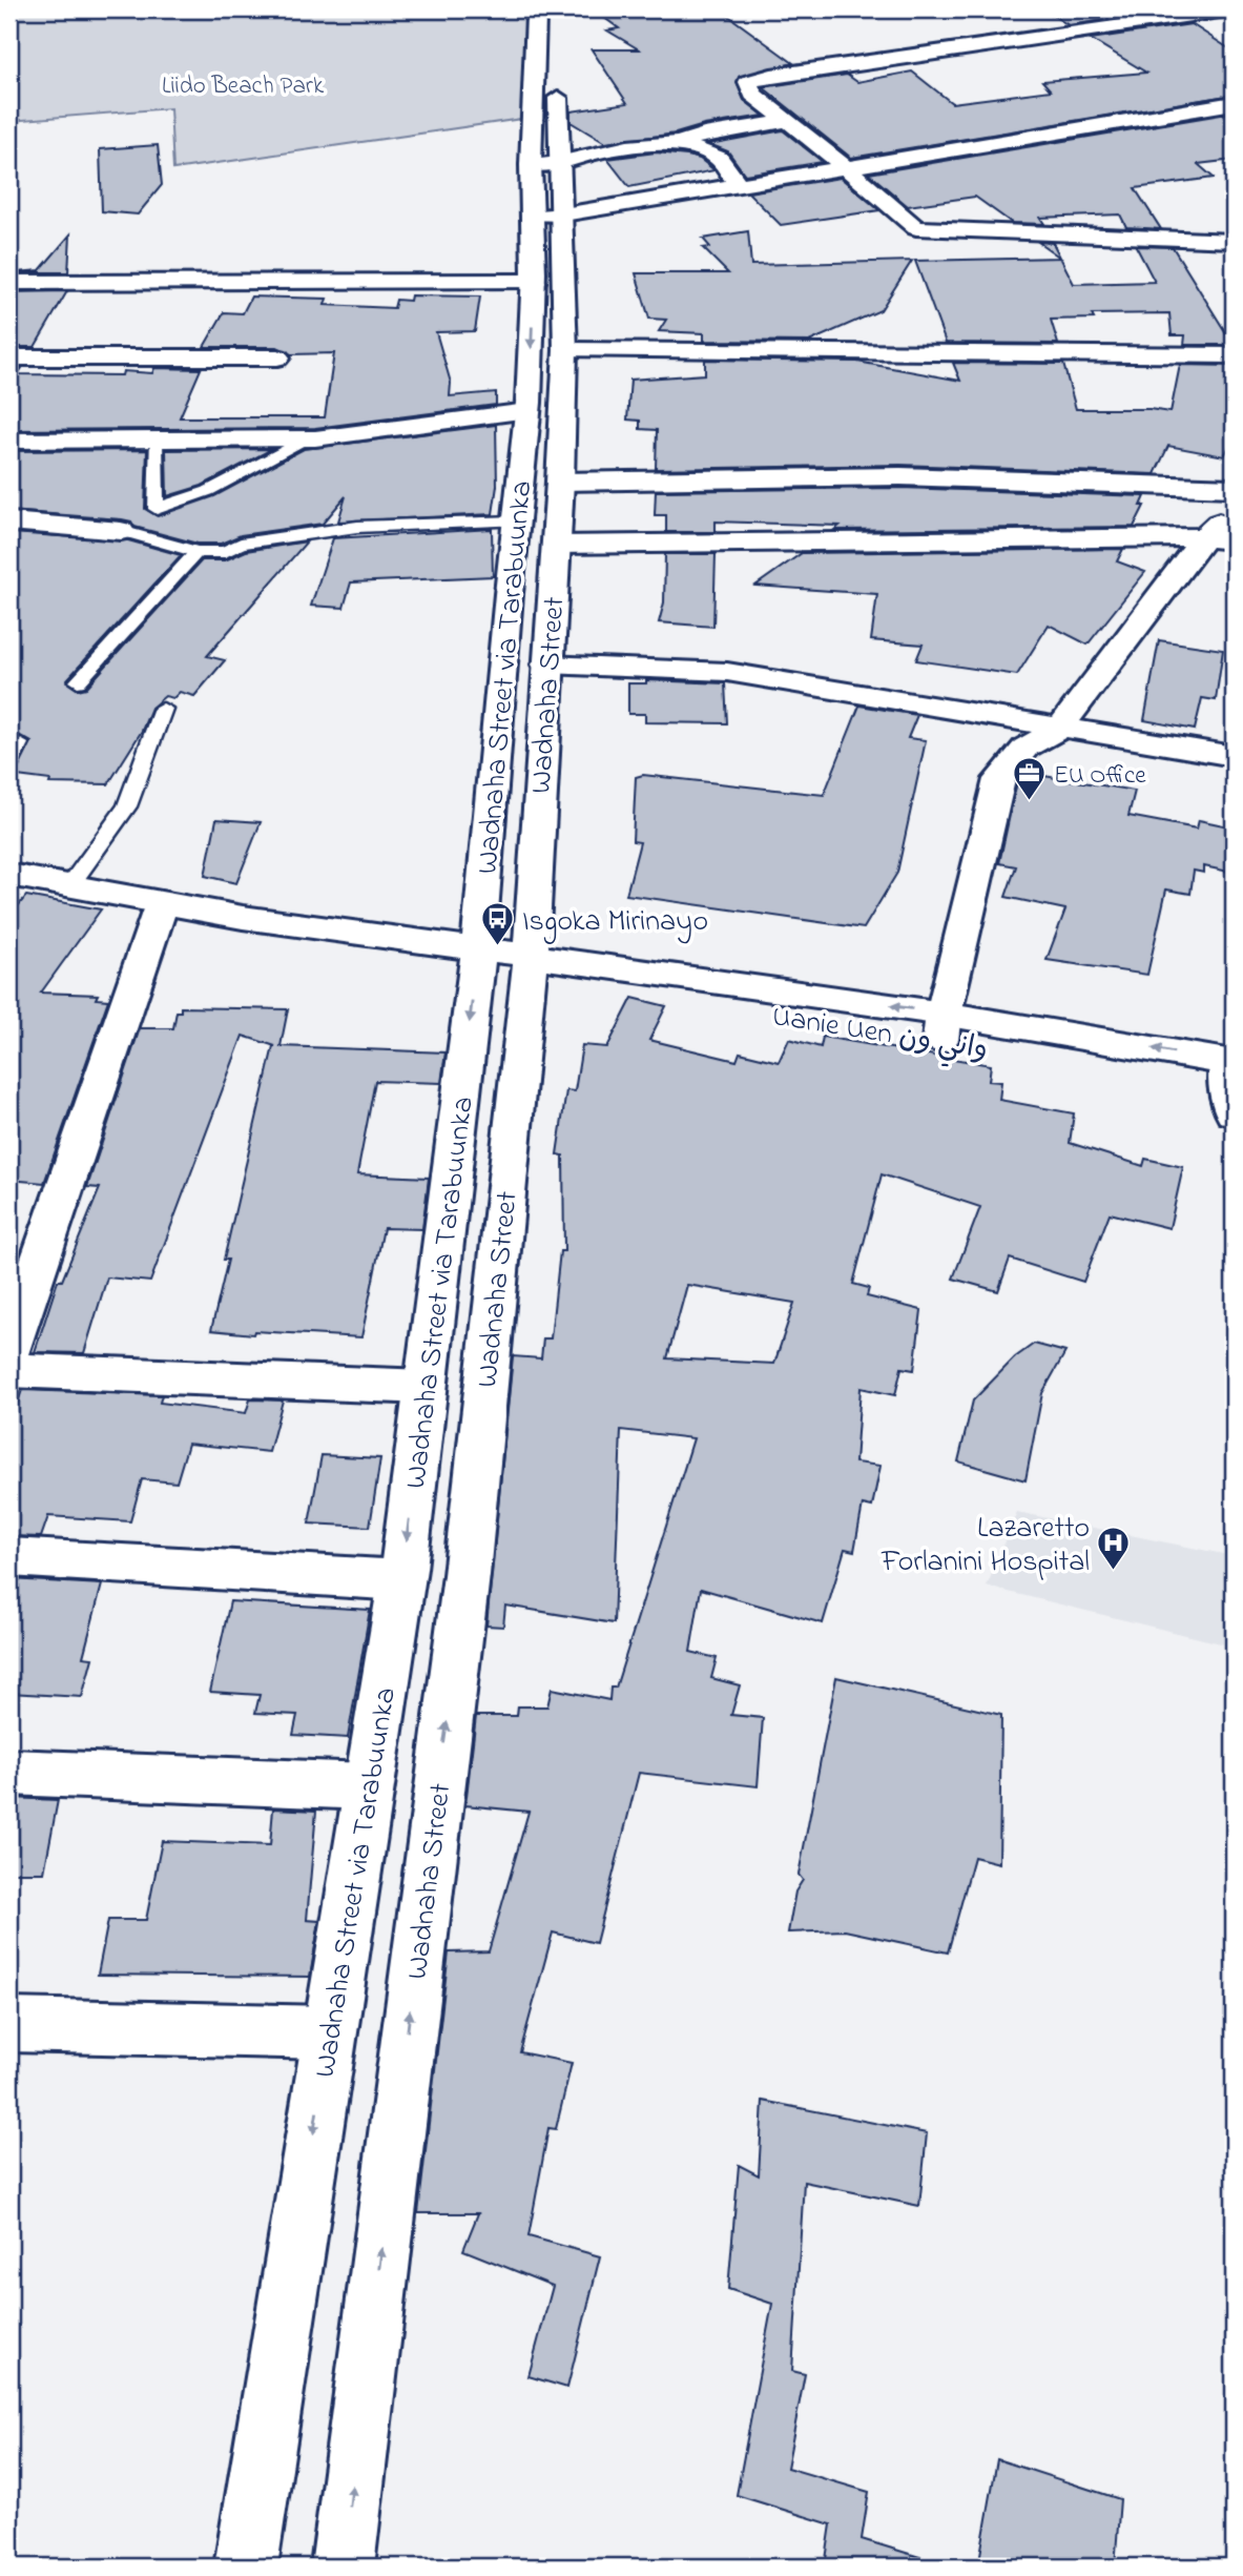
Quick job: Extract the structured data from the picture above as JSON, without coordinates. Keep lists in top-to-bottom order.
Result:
{
  "streets": {
    "street": ["Wadnaha Street via Tarabuunka", "Wadnaha Street", "Uanie Uen واني ون"]
  },
  "crossings": [
    ["Wadnaha Street via Tarabuunka", "Wadnaha Street"],
    ["Wadnaha Street via Tarabuunka", "Uanie Uen واني ون"],
    ["Wadnaha Street", "Uanie Uen واني ون"]
  ],
  "one_way": ["Wadnaha Street via Tarabuunka", "Wadnaha Street"],
  "parks": ["Liido Beach Park"],
  "places": {
    "office": ["EU Office"],
    "bus stop": ["Isgoka Mirinayo"],
    "hospital": ["Lazaretto Forlanini Hospital"]
  }
}
